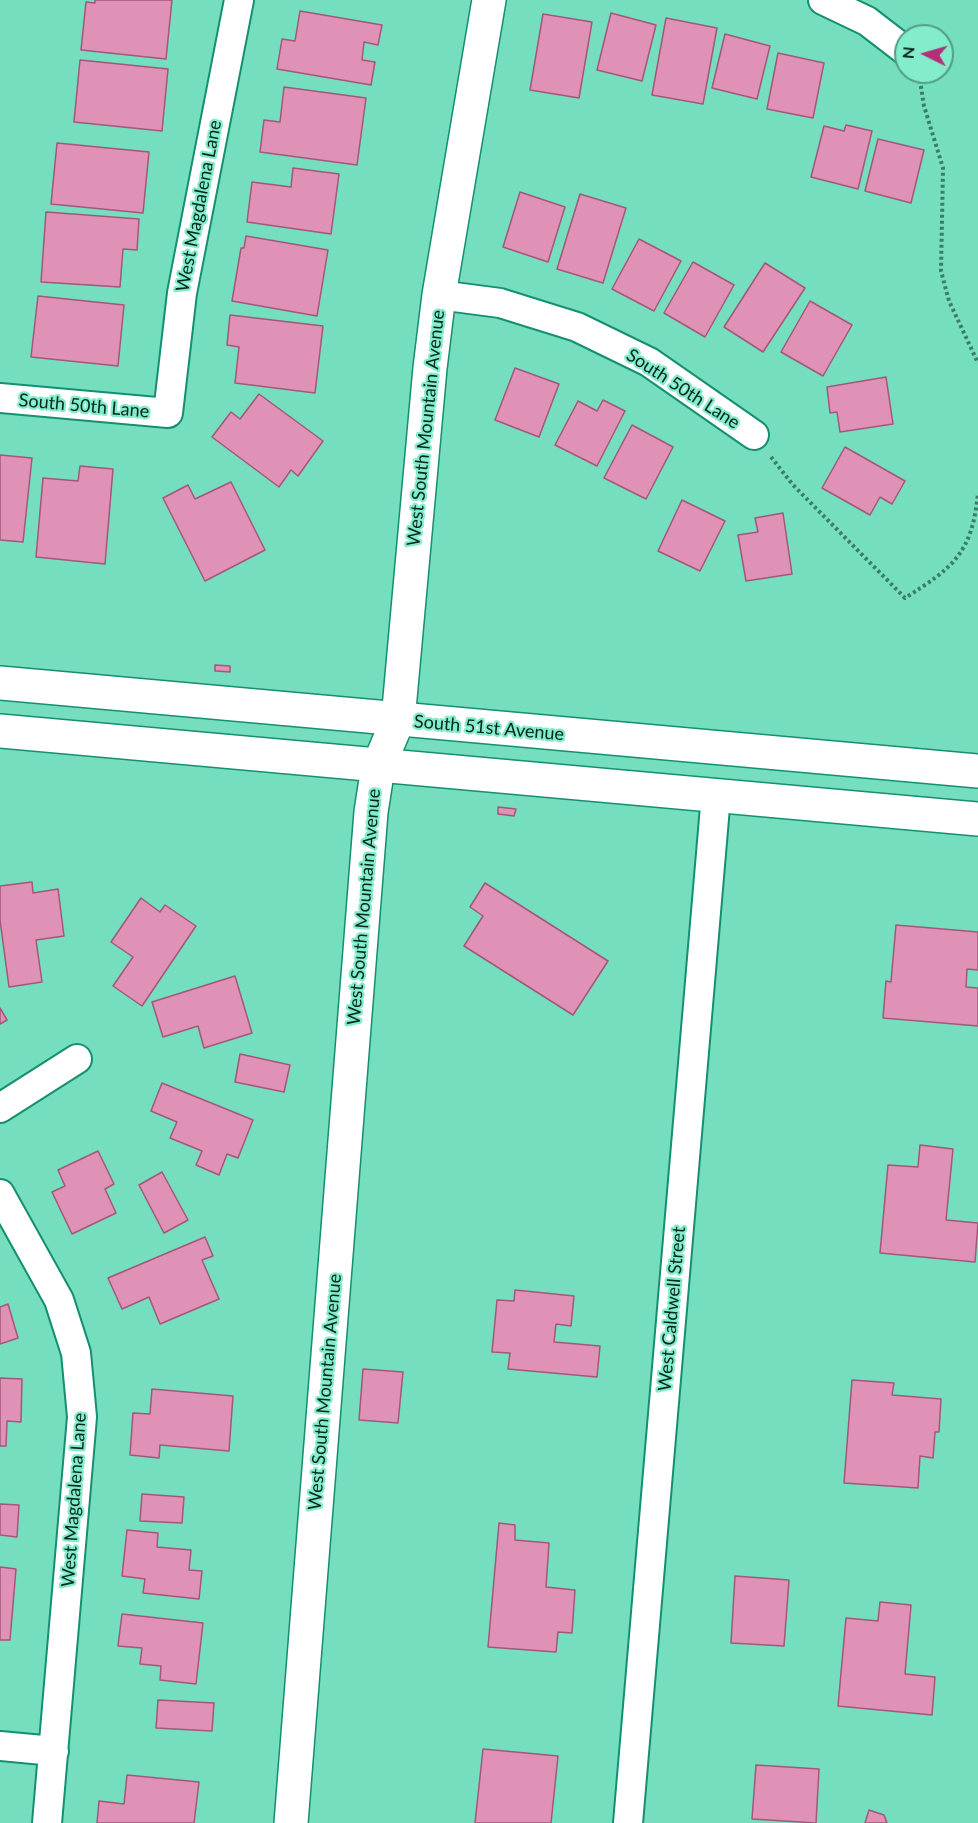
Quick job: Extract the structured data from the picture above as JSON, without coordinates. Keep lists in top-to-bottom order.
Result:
{
  "streets": {
    "main road": ["West South Mountain Avenue", "South 51st Avenue"],
    "street": ["West Magdalena Lane", "South 50th Lane", "West Caldwell Street"]
  },
  "crossings": [
    ["West Magdalena Lane", "South 50th Lane"],
    ["South 50th Lane", "West South Mountain Avenue"],
    ["West South Mountain Avenue", "South 51st Avenue"]
  ],
  "north": "left"
}
